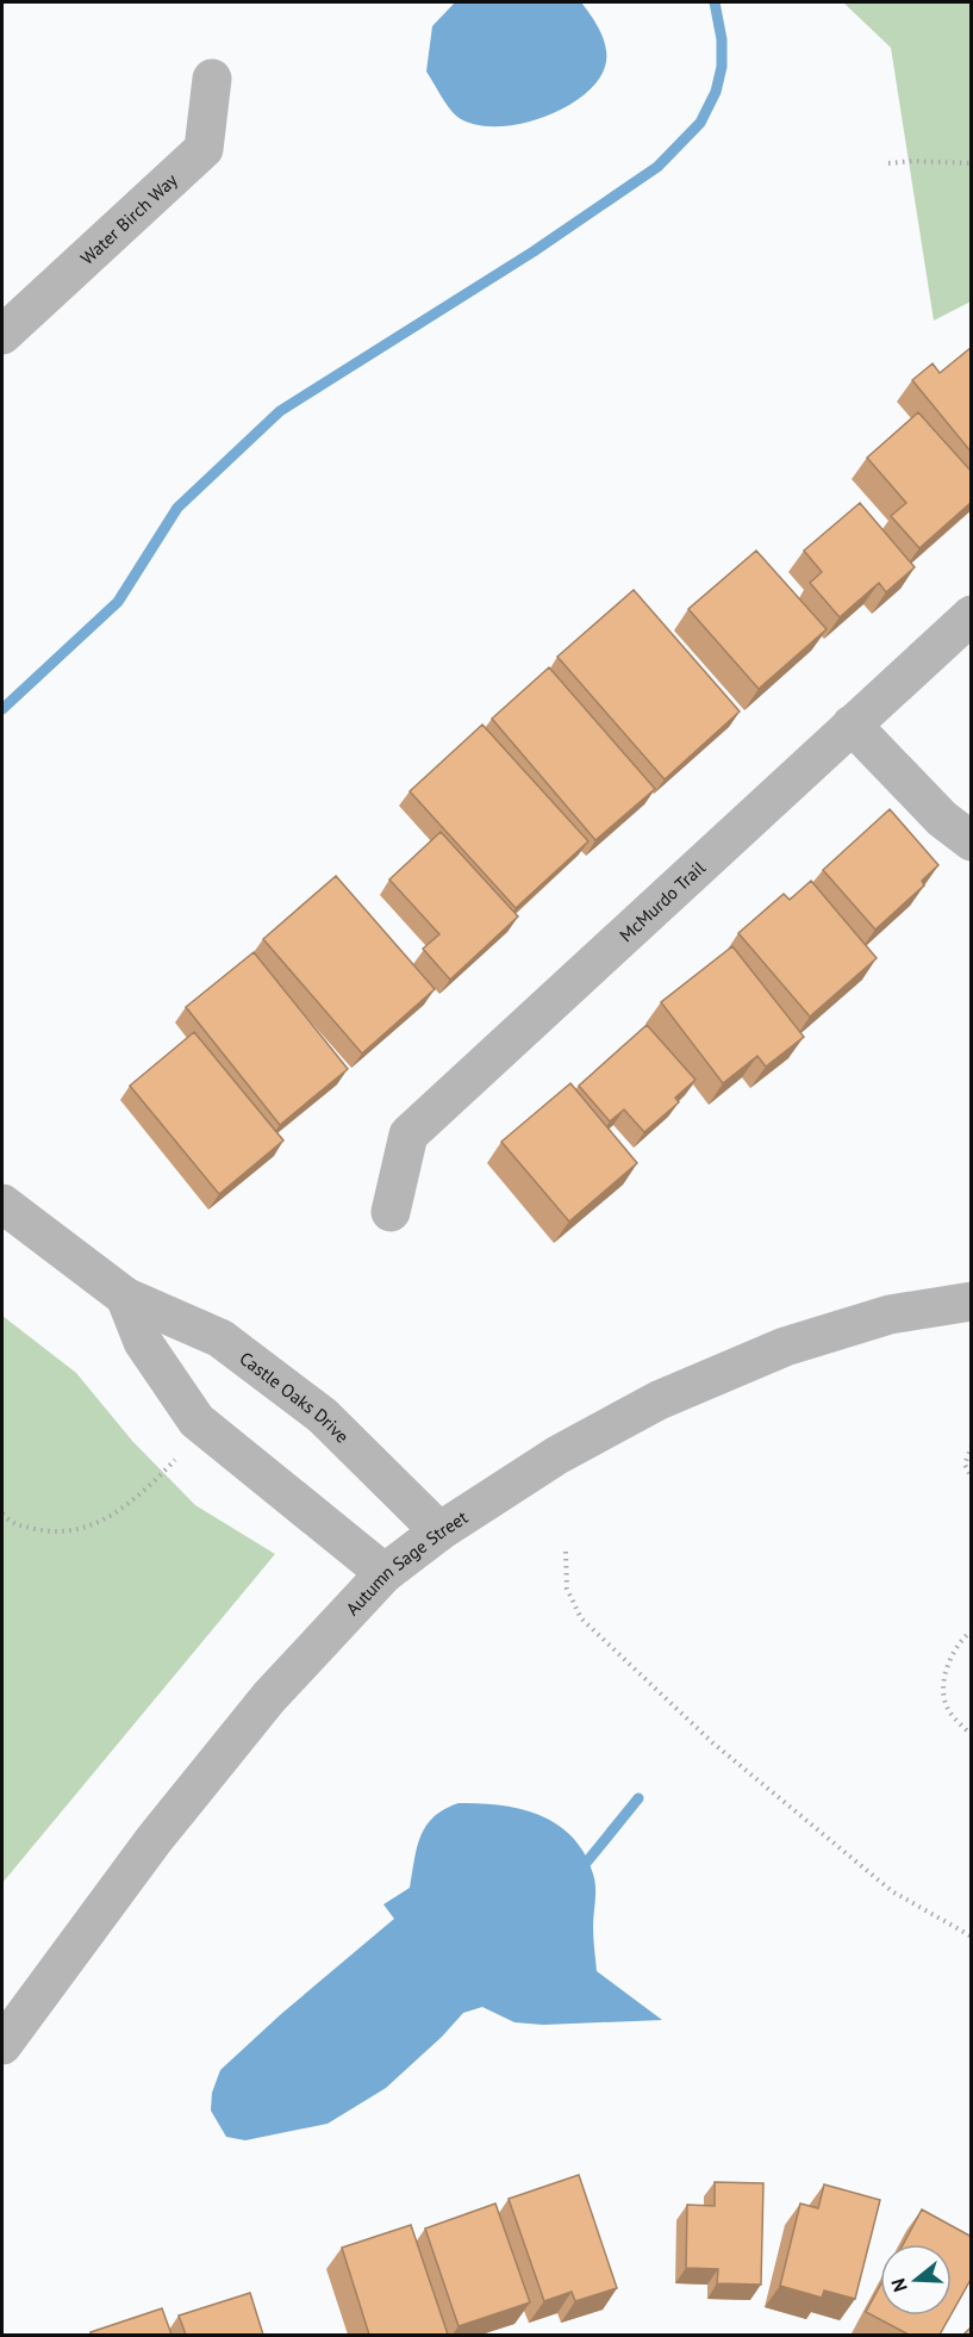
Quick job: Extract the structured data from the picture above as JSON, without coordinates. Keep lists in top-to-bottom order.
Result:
{
  "streets": {
    "street": [
      "Water Birch Way",
      "McMurdo Trail",
      "Castle Oaks Drive",
      "Autumn Sage Street"
    ]
  },
  "crossings": [
    ["Castle Oaks Drive", "Autumn Sage Street"]
  ],
  "north": "left"
}
